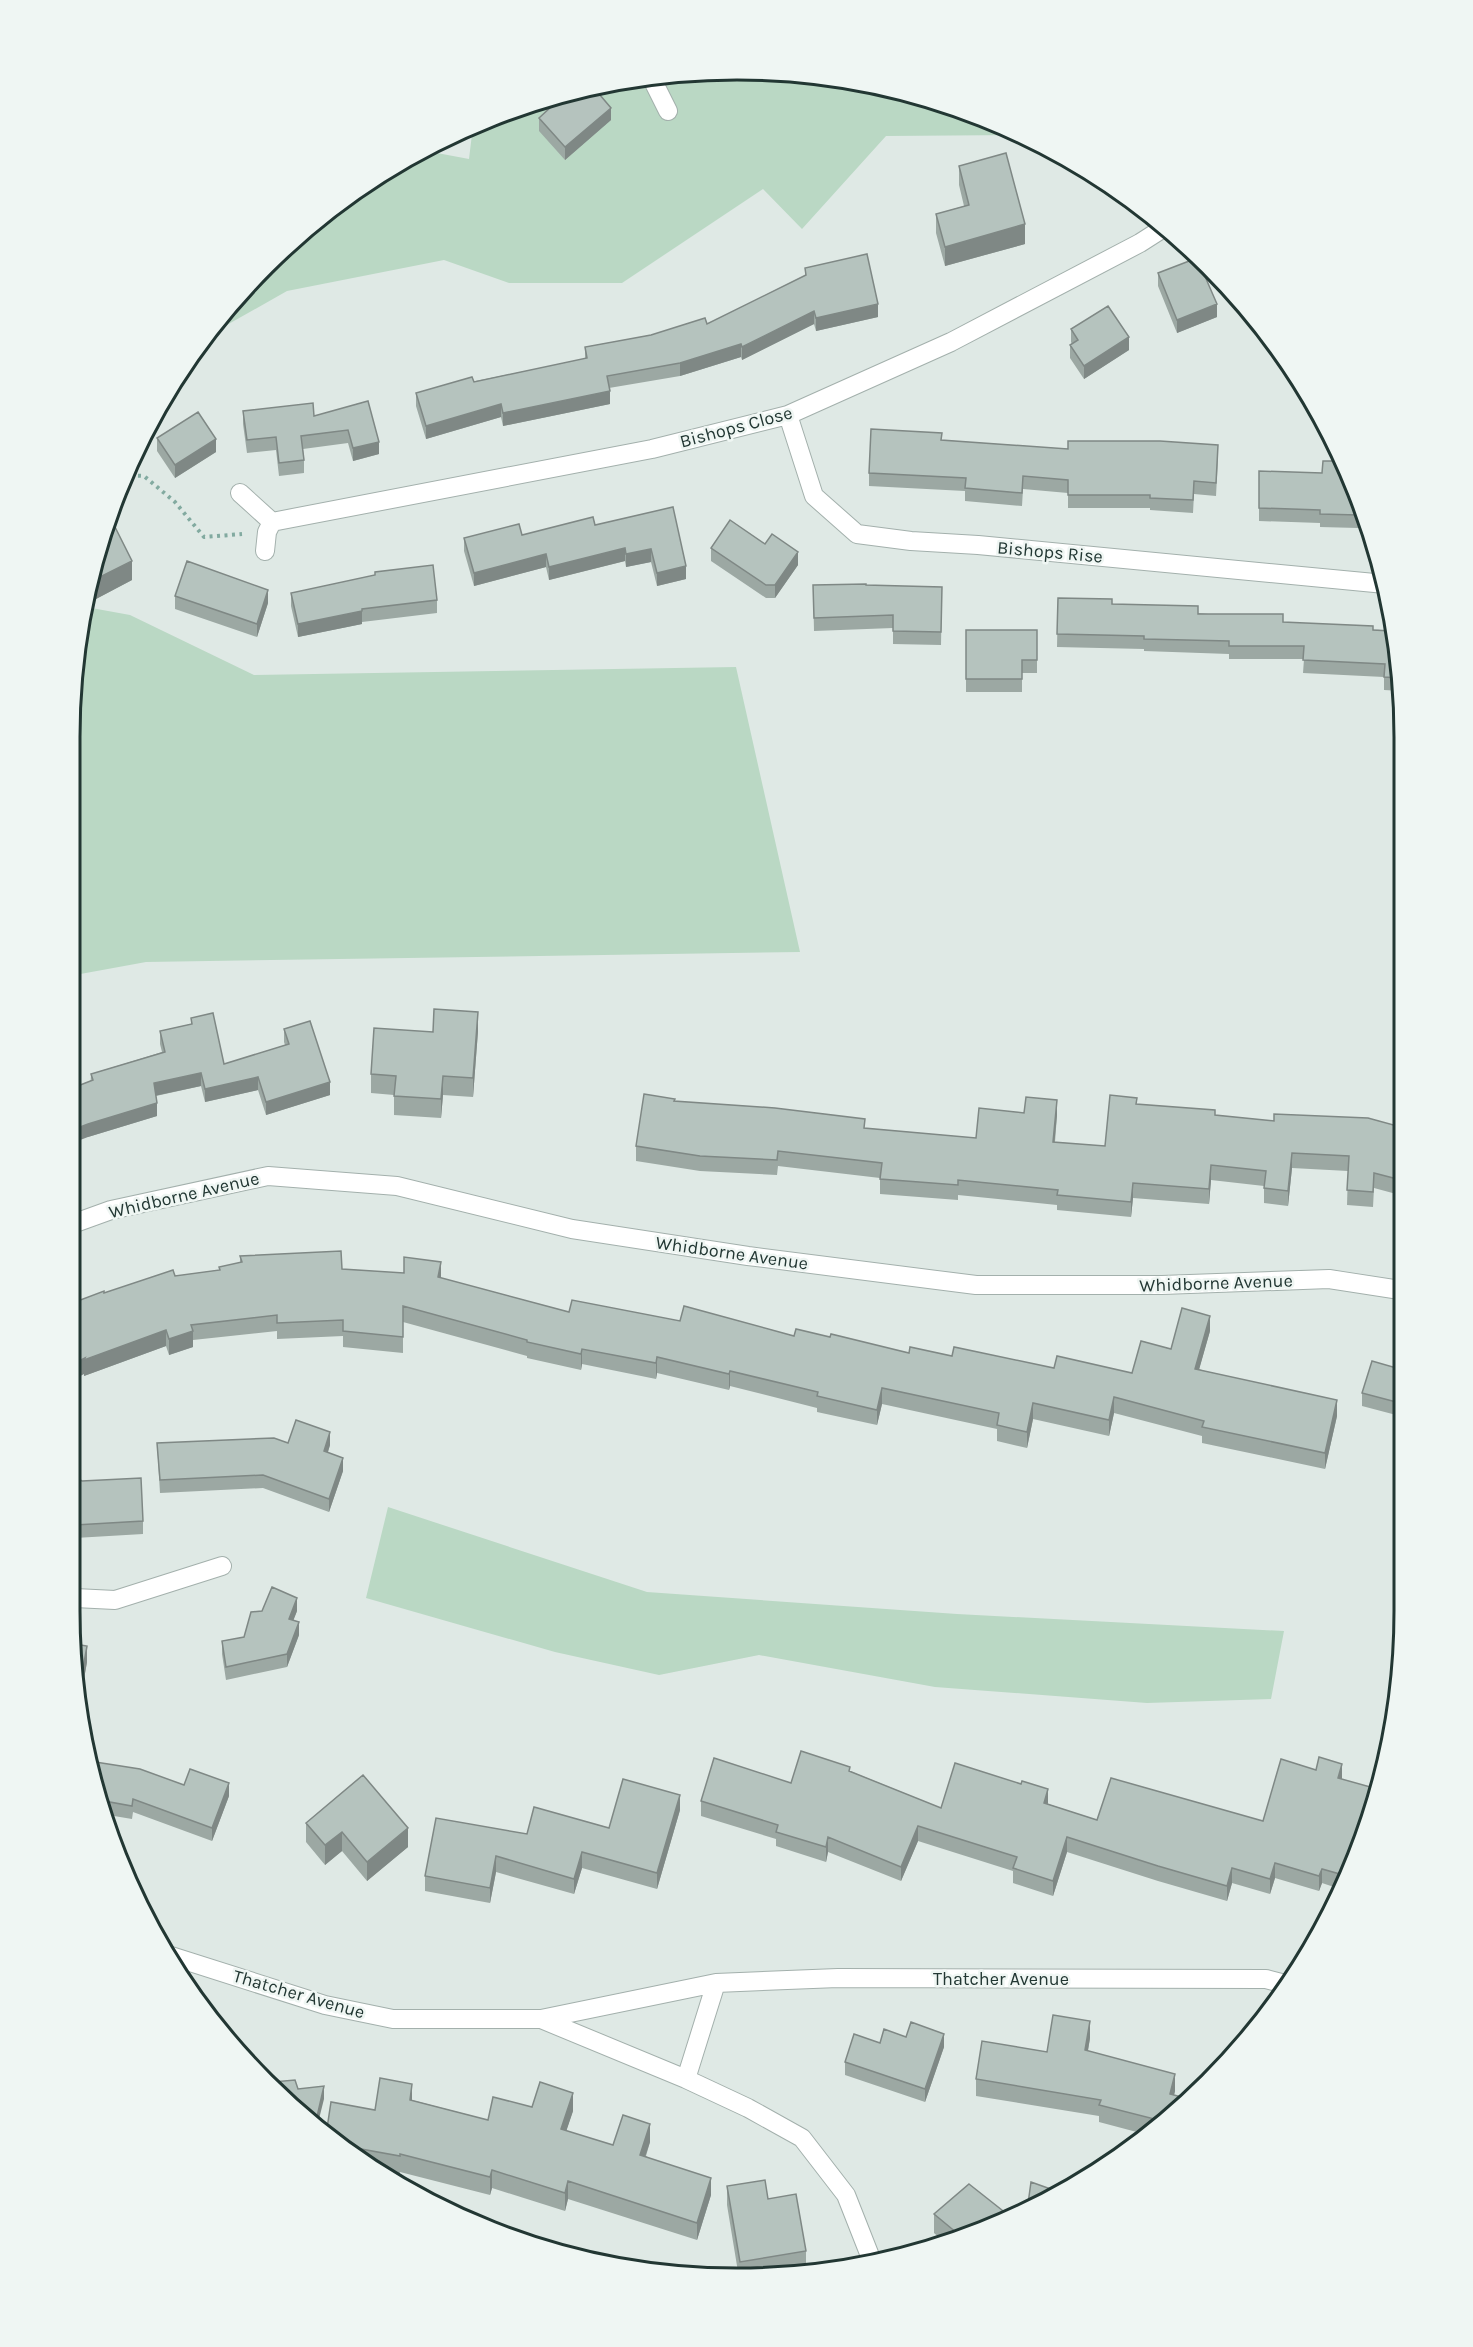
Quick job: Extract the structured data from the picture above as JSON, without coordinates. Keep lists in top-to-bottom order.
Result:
{
  "streets": {
    "street": [
      "Bishops Close",
      "Bishops Rise",
      "Whidborne Avenue",
      "Thatcher Avenue"
    ]
  },
  "crossings": [
    ["Bishops Close", "Bishops Rise"]
  ]
}
